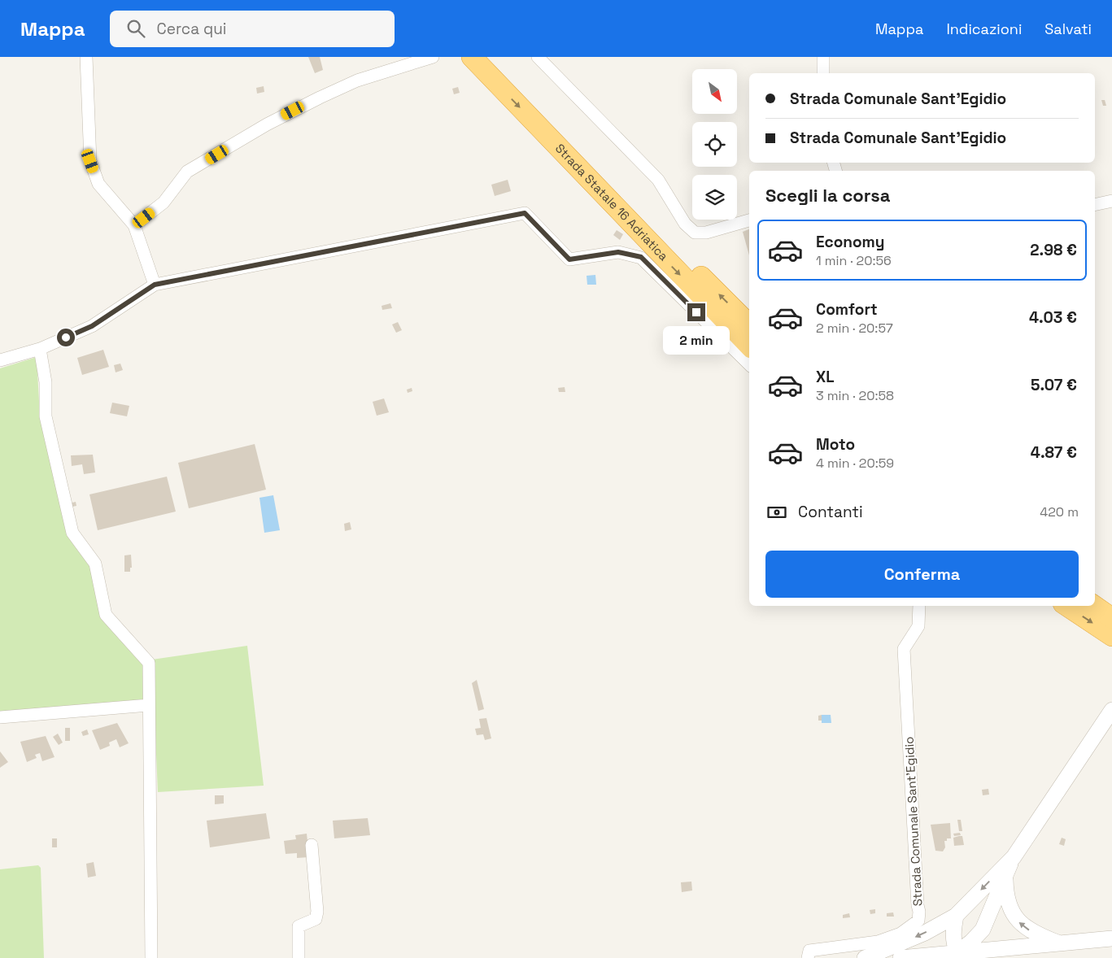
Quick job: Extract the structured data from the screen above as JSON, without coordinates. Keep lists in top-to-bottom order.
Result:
{
  "streets": {
    "highway": ["Strada Statale 16 Adriatica"],
    "street": ["Strada Comunale Sant'Egidio"]
  },
  "north": "bottom right",
  "page": {
    "header": "Mappa",
    "search": "Cerca qui",
    "nav": ["Mappa", "Indicazioni", "Salvati"],
    "banner": ["Strada Comunale Sant'Egidio", "Strada Comunale Sant'Egidio"],
    "heading": "Scegli la corsa",
    "list": [
      {
        "name": "Economy",
        "note": "1 min · 20:56",
        "value": "2.98 €"
      },
      {
        "name": "Comfort",
        "note": "2 min · 20:57",
        "value": "4.03 €"
      },
      {
        "name": "XL",
        "note": "3 min · 20:58",
        "value": "5.07 €"
      },
      {
        "name": "Moto",
        "note": "4 min · 20:59",
        "value": "4.87 €"
      }
    ],
    "bubble": "2 min",
    "pay": ["Contanti", "420 m"],
    "buttons": "Conferma"
  }
}
